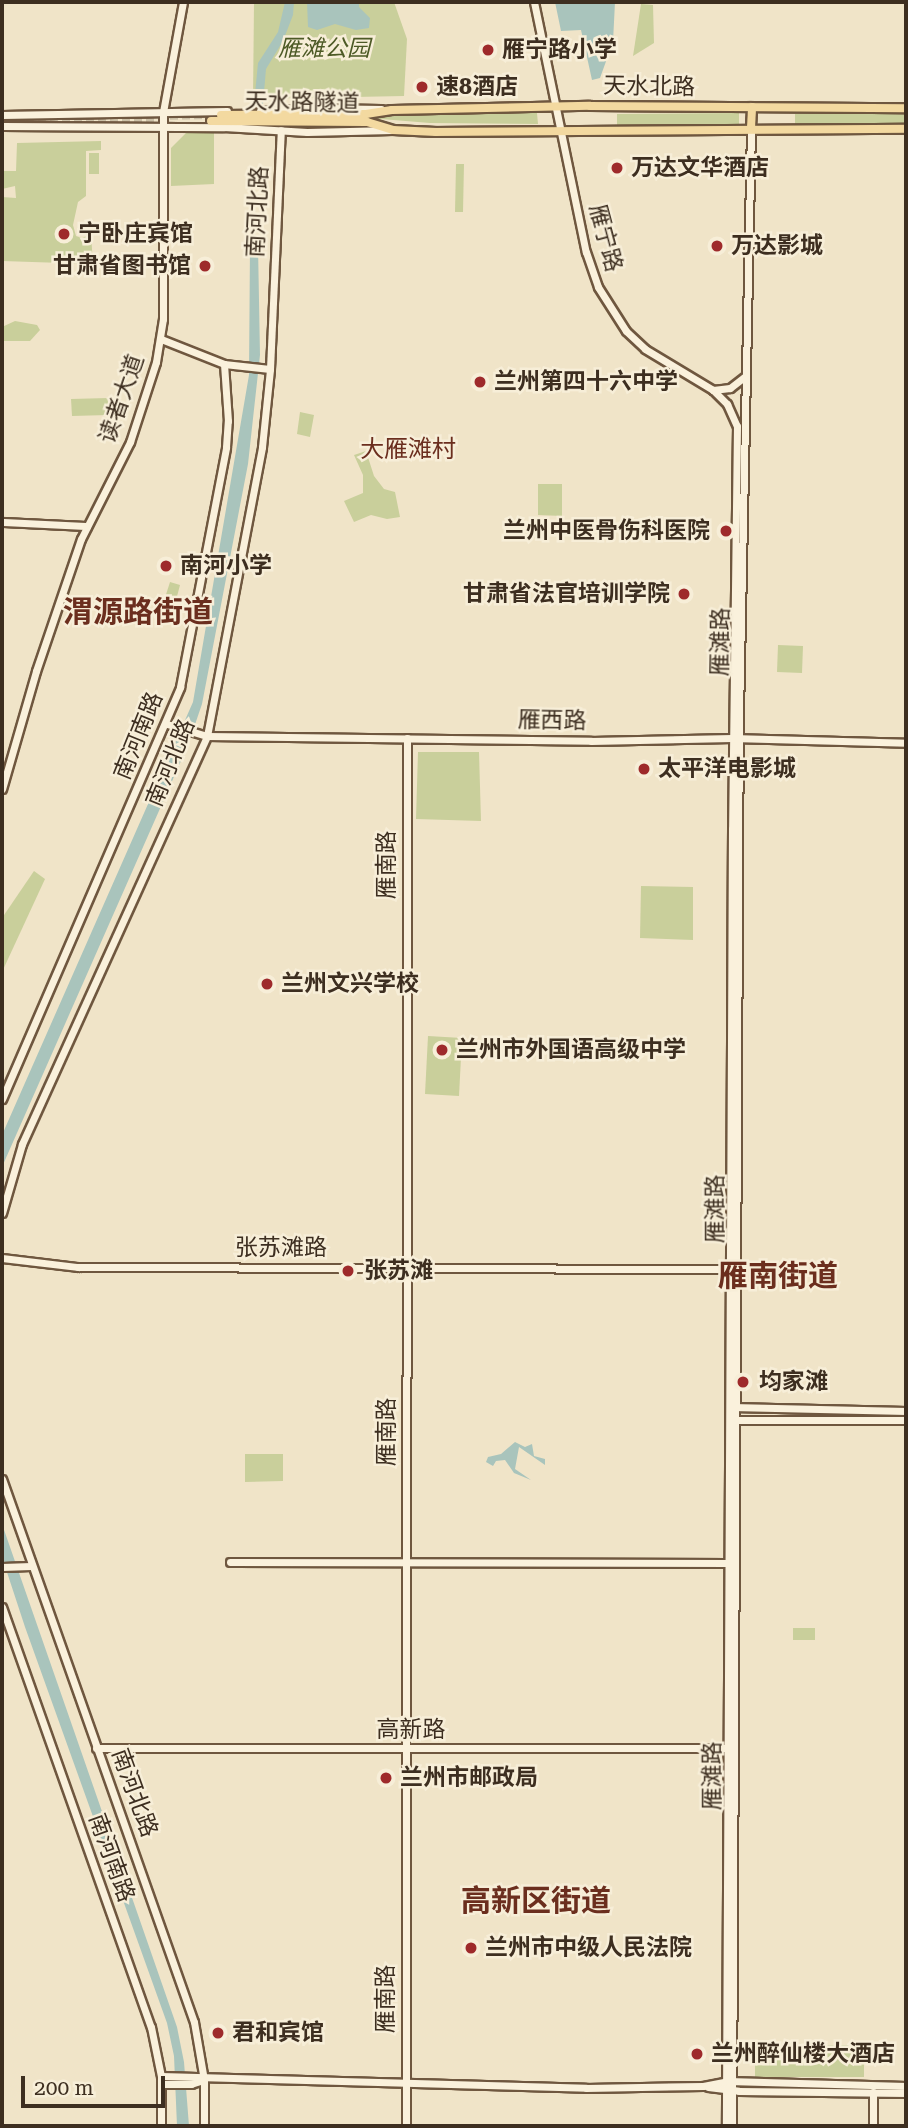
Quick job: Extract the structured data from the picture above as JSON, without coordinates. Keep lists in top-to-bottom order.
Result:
{
  "streets": {
    "main road": [
      "天水北路",
      "天水路隧道",
      "南河北路",
      "雁宁路",
      "读者大道",
      "雁滩路",
      "雁西路",
      "南河南路",
      "雁南路",
      "张苏滩路",
      "高新路"
    ]
  },
  "crossings": [
    ["天水北路", "天水路隧道"],
    ["天水北路", "雁宁路"],
    ["天水北路", "雁滩路"],
    ["南河北路", "雁西路"],
    ["南河北路", "高新路"],
    ["雁宁路", "雁滩路"],
    ["雁滩路", "雁西路"],
    ["雁滩路", "张苏滩路"],
    ["雁滩路", "高新路"],
    ["雁西路", "南河南路"],
    ["雁西路", "雁南路"],
    ["雁南路", "张苏滩路"],
    ["雁南路", "高新路"]
  ],
  "districts": [
    "大雁滩村",
    "渭源路街道",
    "雁南街道",
    "高新区街道"
  ],
  "parks": ["雁滩公园"],
  "places": [
    "雁宁路小学",
    "速8酒店",
    "万达文华酒店",
    "宁卧庄宾馆",
    "万达影城",
    "甘肃省图书馆",
    "兰州第四十六中学",
    "兰州中医骨伤科医院",
    "南河小学",
    "甘肃省法官培训学院",
    "太平洋电影城",
    "兰州文兴学校",
    "兰州市外国语高级中学",
    "张苏滩",
    "均家滩",
    "兰州市邮政局",
    "兰州市中级人民法院",
    "君和宾馆",
    "兰州醉仙楼大酒店"
  ],
  "scale_bar": "200 m"
}
